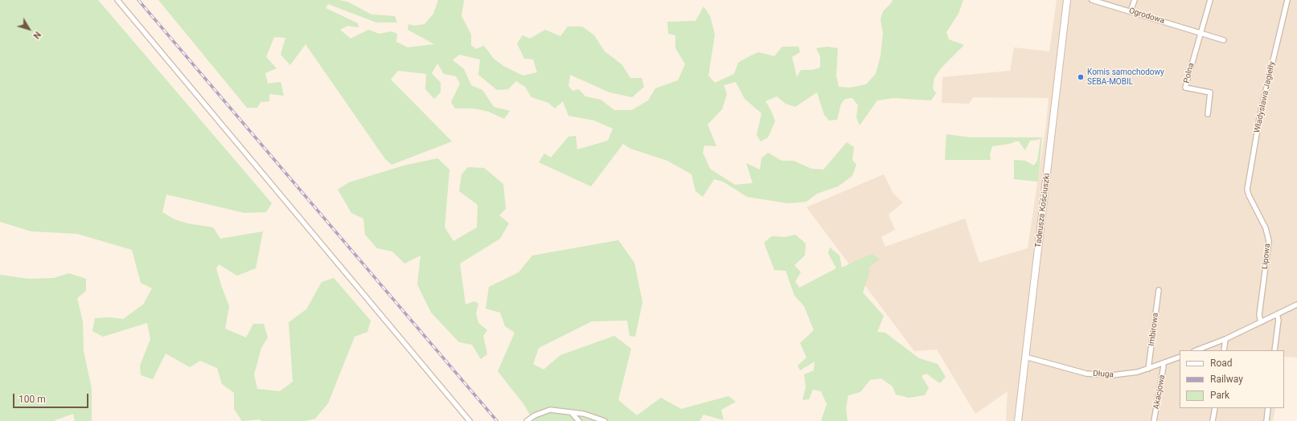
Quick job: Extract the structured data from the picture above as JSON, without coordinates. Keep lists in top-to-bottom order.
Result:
{
  "streets": {
    "main road": ["Tadeusza Kościuszki"],
    "street": [
      "Ogrodowa",
      "Polna",
      "Władysława Jagiełły",
      "Lipowa",
      "Imbirowa",
      "Długa",
      "Akacjowa"
    ]
  },
  "crossings": [
    ["Ogrodowa", "Polna"],
    ["Władysława Jagiełły", "Lipowa"],
    ["Tadeusza Kościuszki", "Długa"],
    ["Imbirowa", "Długa"],
    ["Długa", "Akacjowa"]
  ],
  "places": ["Komis samochodowy SEBA-MOBIL"],
  "legend": ["Road", "Railway", "Park"],
  "scale_bar": "100 m",
  "north": "bottom right"
}
